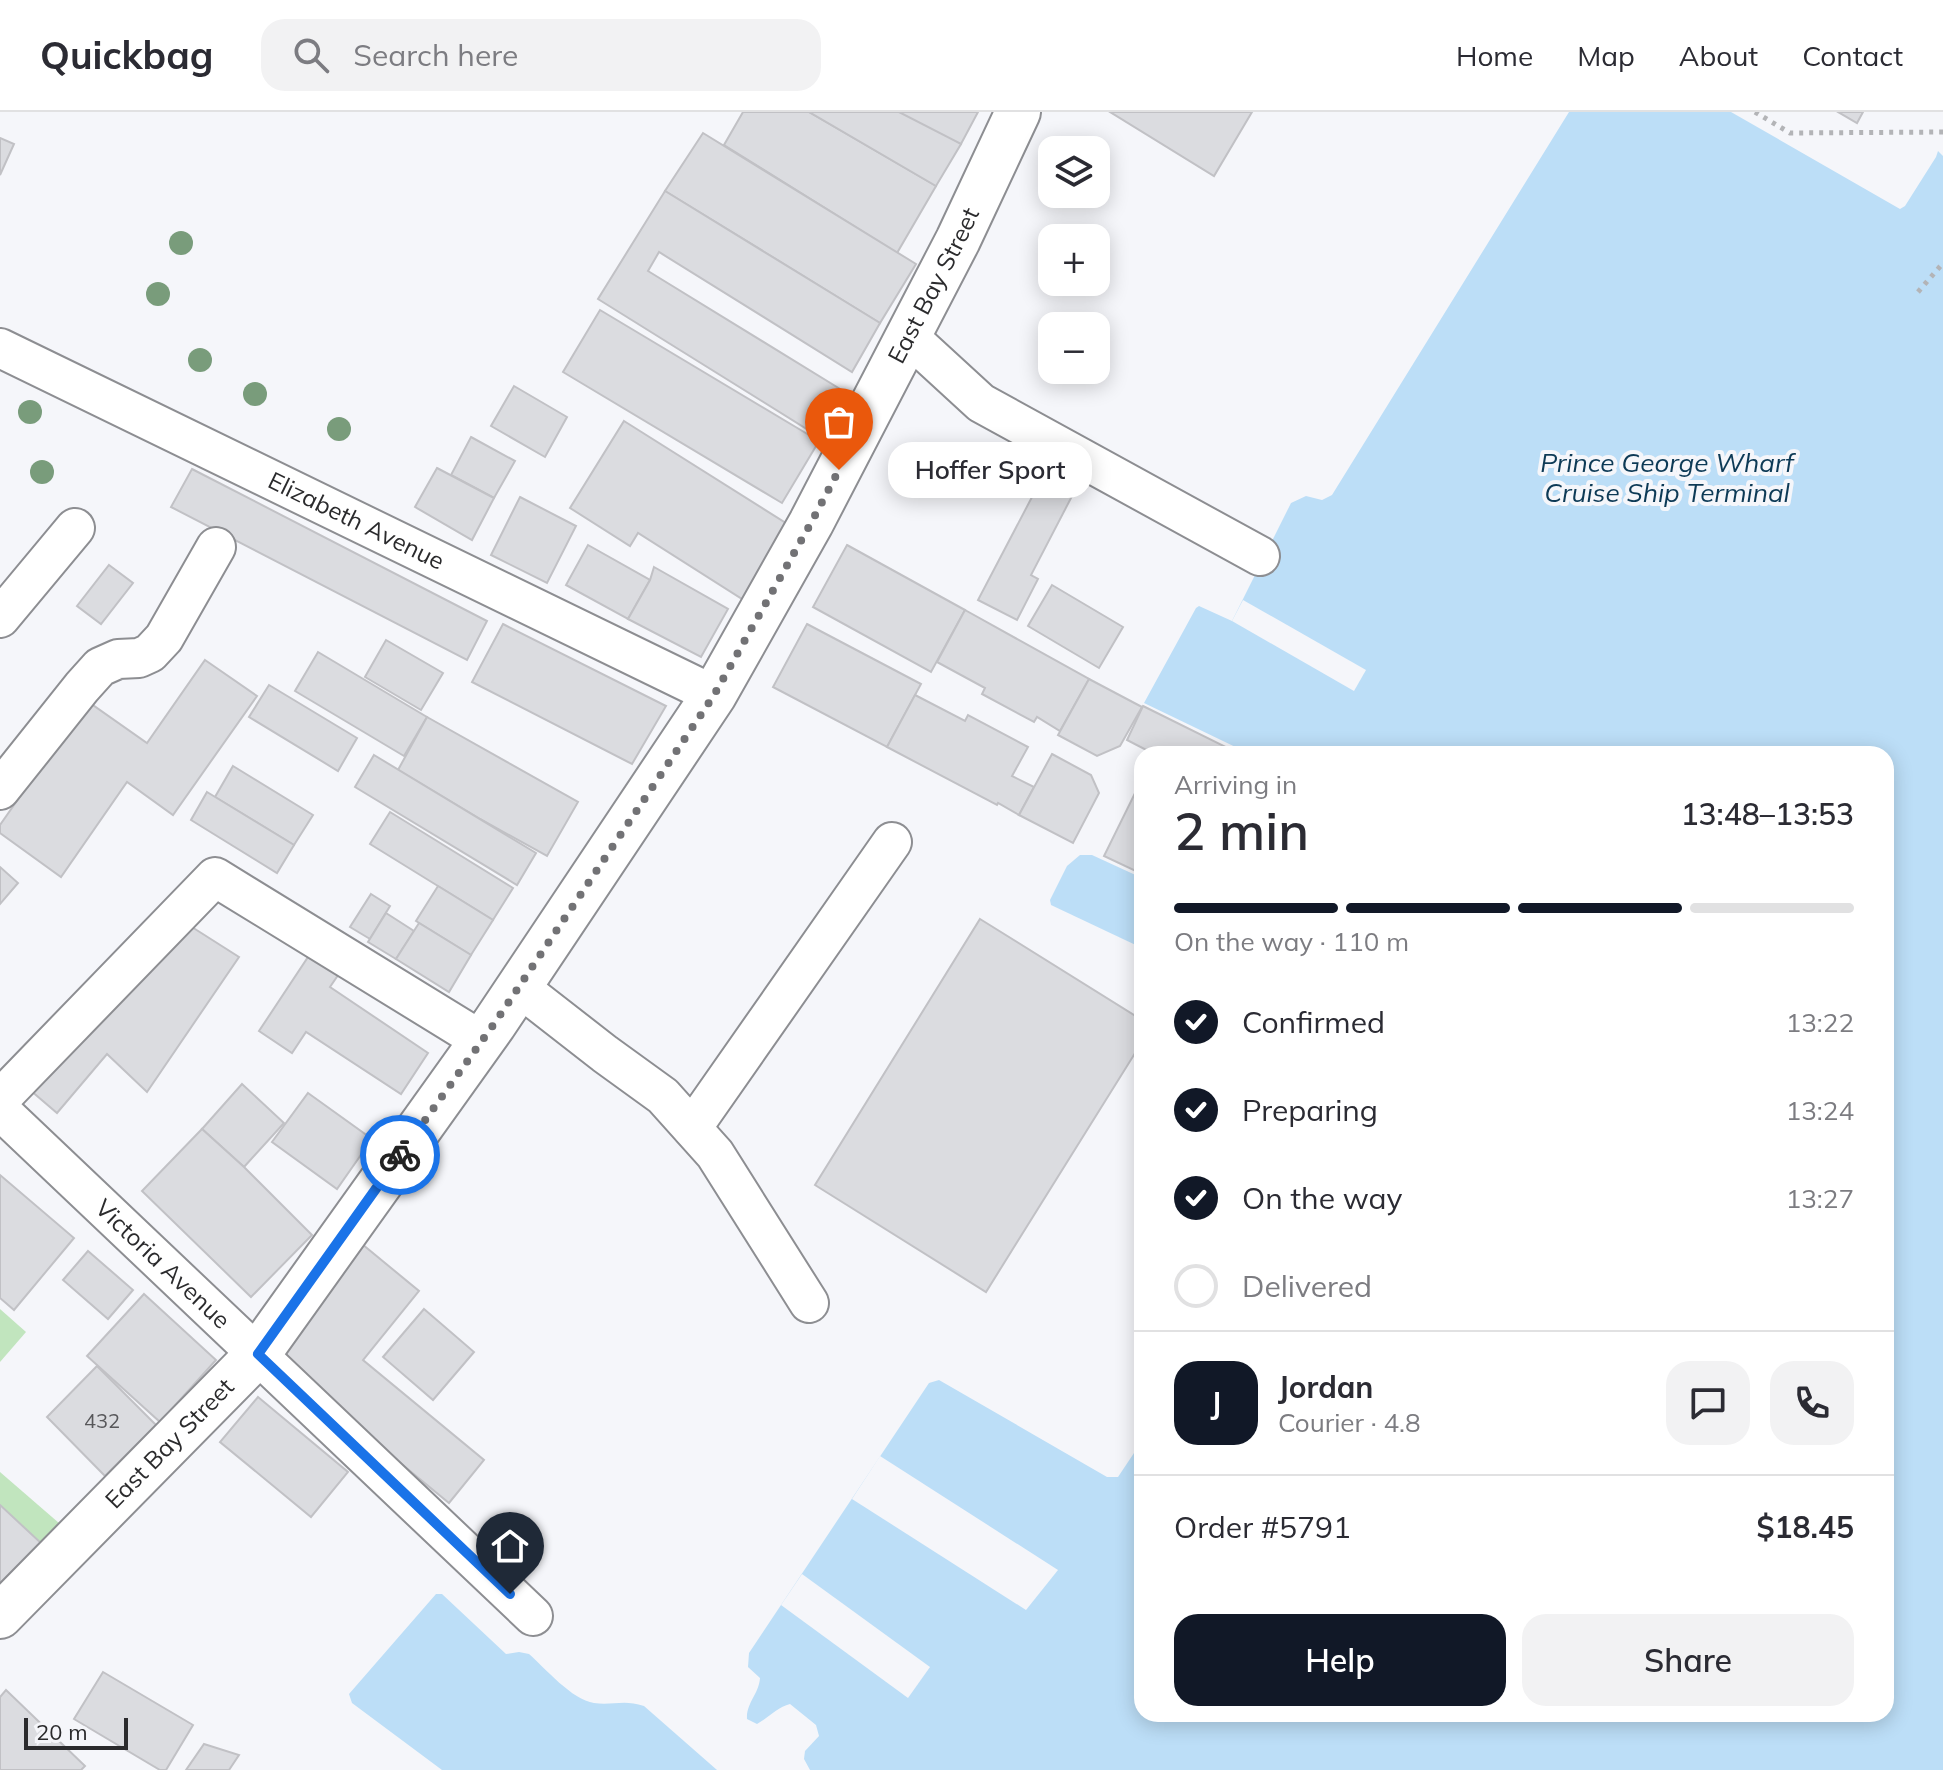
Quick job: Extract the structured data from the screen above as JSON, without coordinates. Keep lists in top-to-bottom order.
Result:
{
  "streets": {
    "highway": ["East Bay Street"],
    "street": ["Elizabeth Avenue", "Victoria Avenue"]
  },
  "crossings": [
    ["East Bay Street", "Elizabeth Avenue"],
    ["East Bay Street", "Victoria Avenue"]
  ],
  "water": ["Prince George Wharf Cruise Ship Terminal"],
  "places": ["Hoffer Sport"],
  "house_numbers": ["432"],
  "scale_bar": "20 m",
  "page": {
    "header": "Quickbag",
    "search": "Search here",
    "nav": [
      "Home",
      "Map",
      "About",
      "Contact"
    ],
    "map_buttons": ["+", "−"],
    "bubble": "Hoffer Sport",
    "heading": ["2 min", "Arriving in", "13:48–13:53"],
    "panel": [
      "Jordan",
      "Courier · 4.8",
      "Order #5791",
      "$18.45"
    ],
    "bar": "On the way · 110 m",
    "list": [
      ["Confirmed", "13:22"],
      ["Preparing", "13:24"],
      ["On the way", "13:27"],
      "Delivered"
    ],
    "round": "J",
    "buttons": ["Help", "Share"],
    "scale": "20 m"
  }
}
